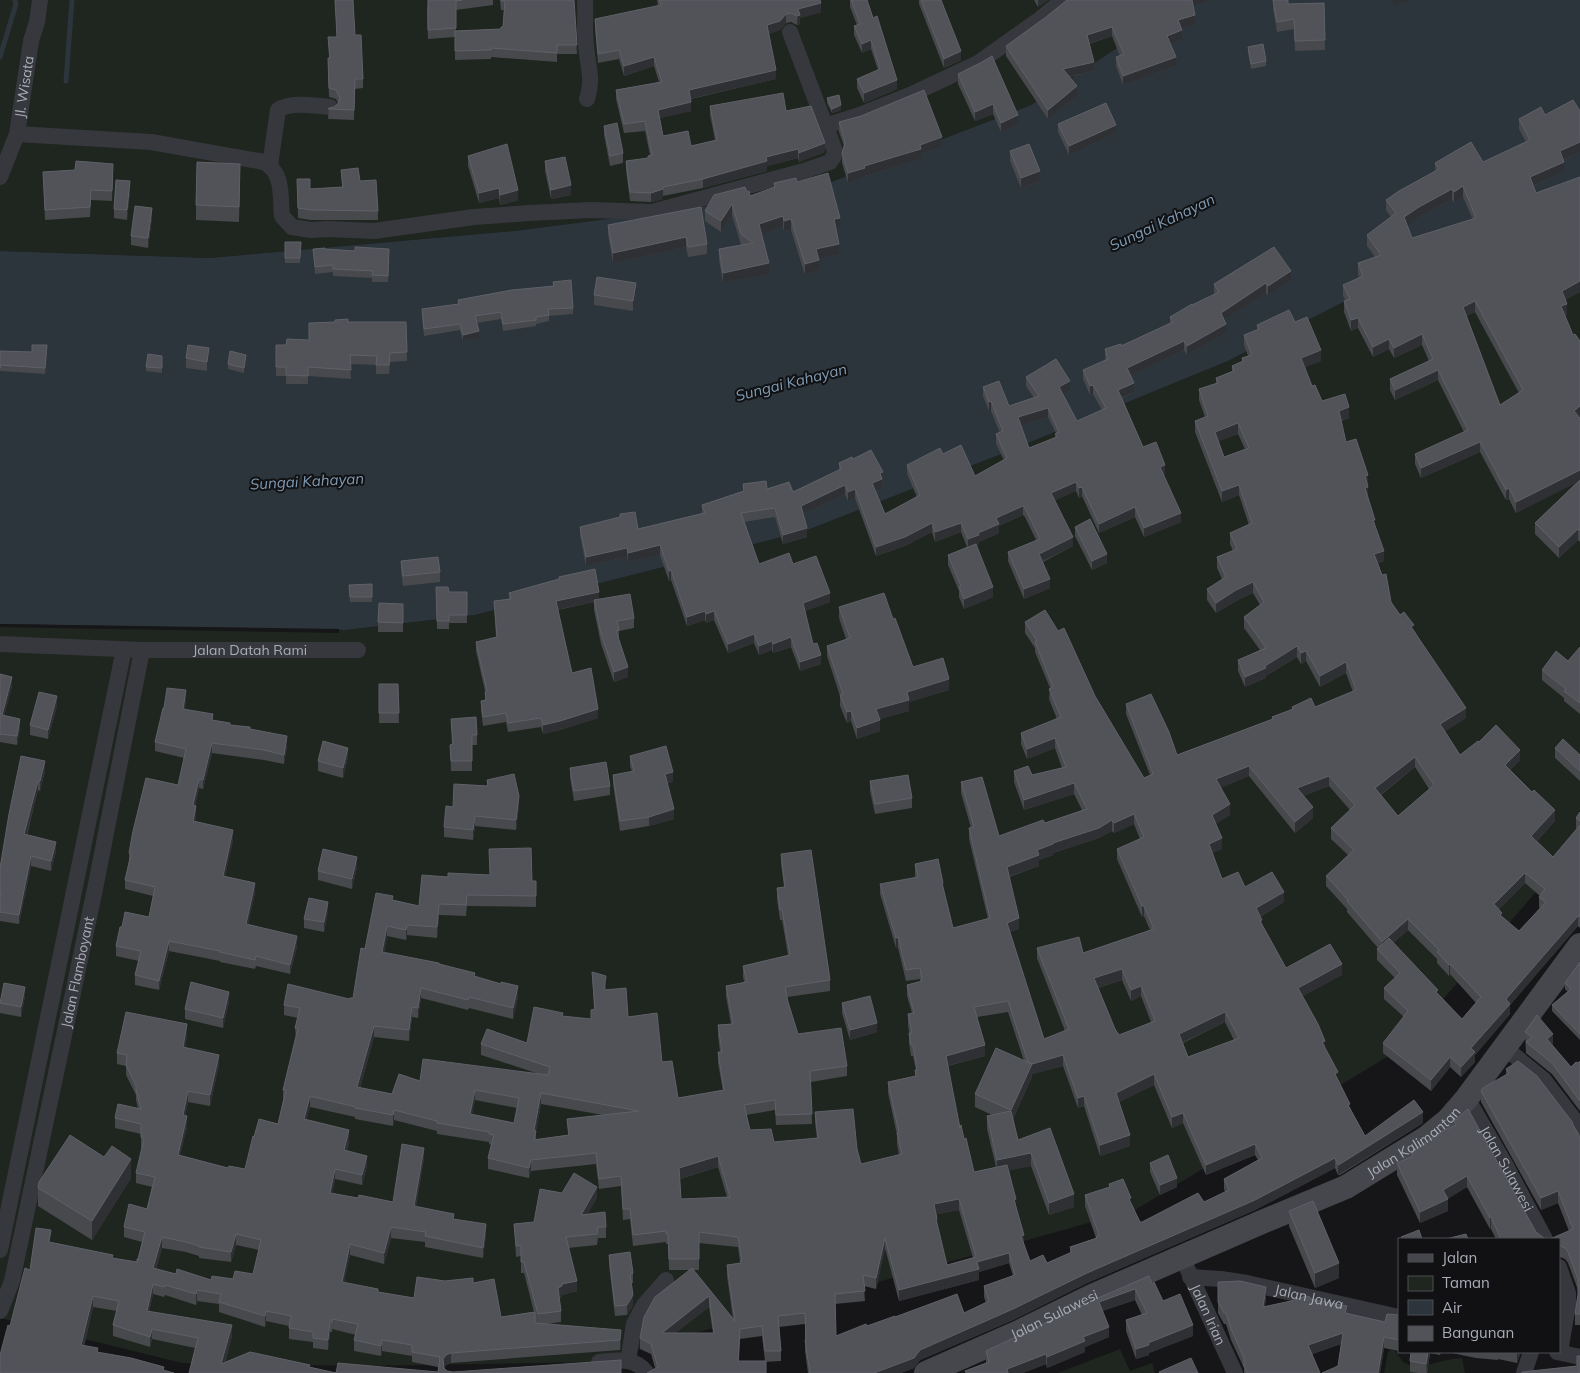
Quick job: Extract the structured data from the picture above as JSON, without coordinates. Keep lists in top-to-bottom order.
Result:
{
  "streets": {
    "street": [
      "Jl. Wisata",
      "Jalan Datah Rami",
      "Jalan Flamboyant",
      "Jalan Kalimantan",
      "Jalan Sulawesi",
      "Jalan Jawa",
      "Jalan Irian"
    ]
  },
  "crossings": [
    ["Jalan Datah Rami", "Jalan Flamboyant"],
    ["Jalan Kalimantan", "Jalan Sulawesi"],
    ["Jalan Kalimantan", "Jalan Jawa"],
    ["Jalan Kalimantan", "Jalan Irian"],
    ["Jalan Sulawesi", "Jalan Jawa"],
    ["Jalan Sulawesi", "Jalan Irian"],
    ["Jalan Jawa", "Jalan Irian"]
  ],
  "water": ["Sungai Kahayan"],
  "legend": [
    "Jalan",
    "Taman",
    "Air",
    "Bangunan"
  ]
}
